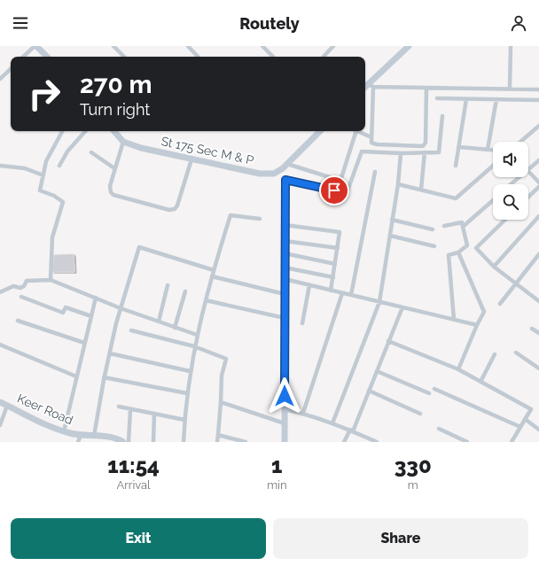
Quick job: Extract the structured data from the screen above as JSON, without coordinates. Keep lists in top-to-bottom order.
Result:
{
  "streets": {
    "street": ["St 175 Sec M & P", "Keer Road"]
  },
  "page": {
    "header": "Routely",
    "turn": ["270 m", "Turn right"],
    "eta": [
      "11:54",
      "Arrival",
      "1",
      "min",
      "330",
      "m"
    ],
    "buttons": ["Exit", "Share"]
  }
}
